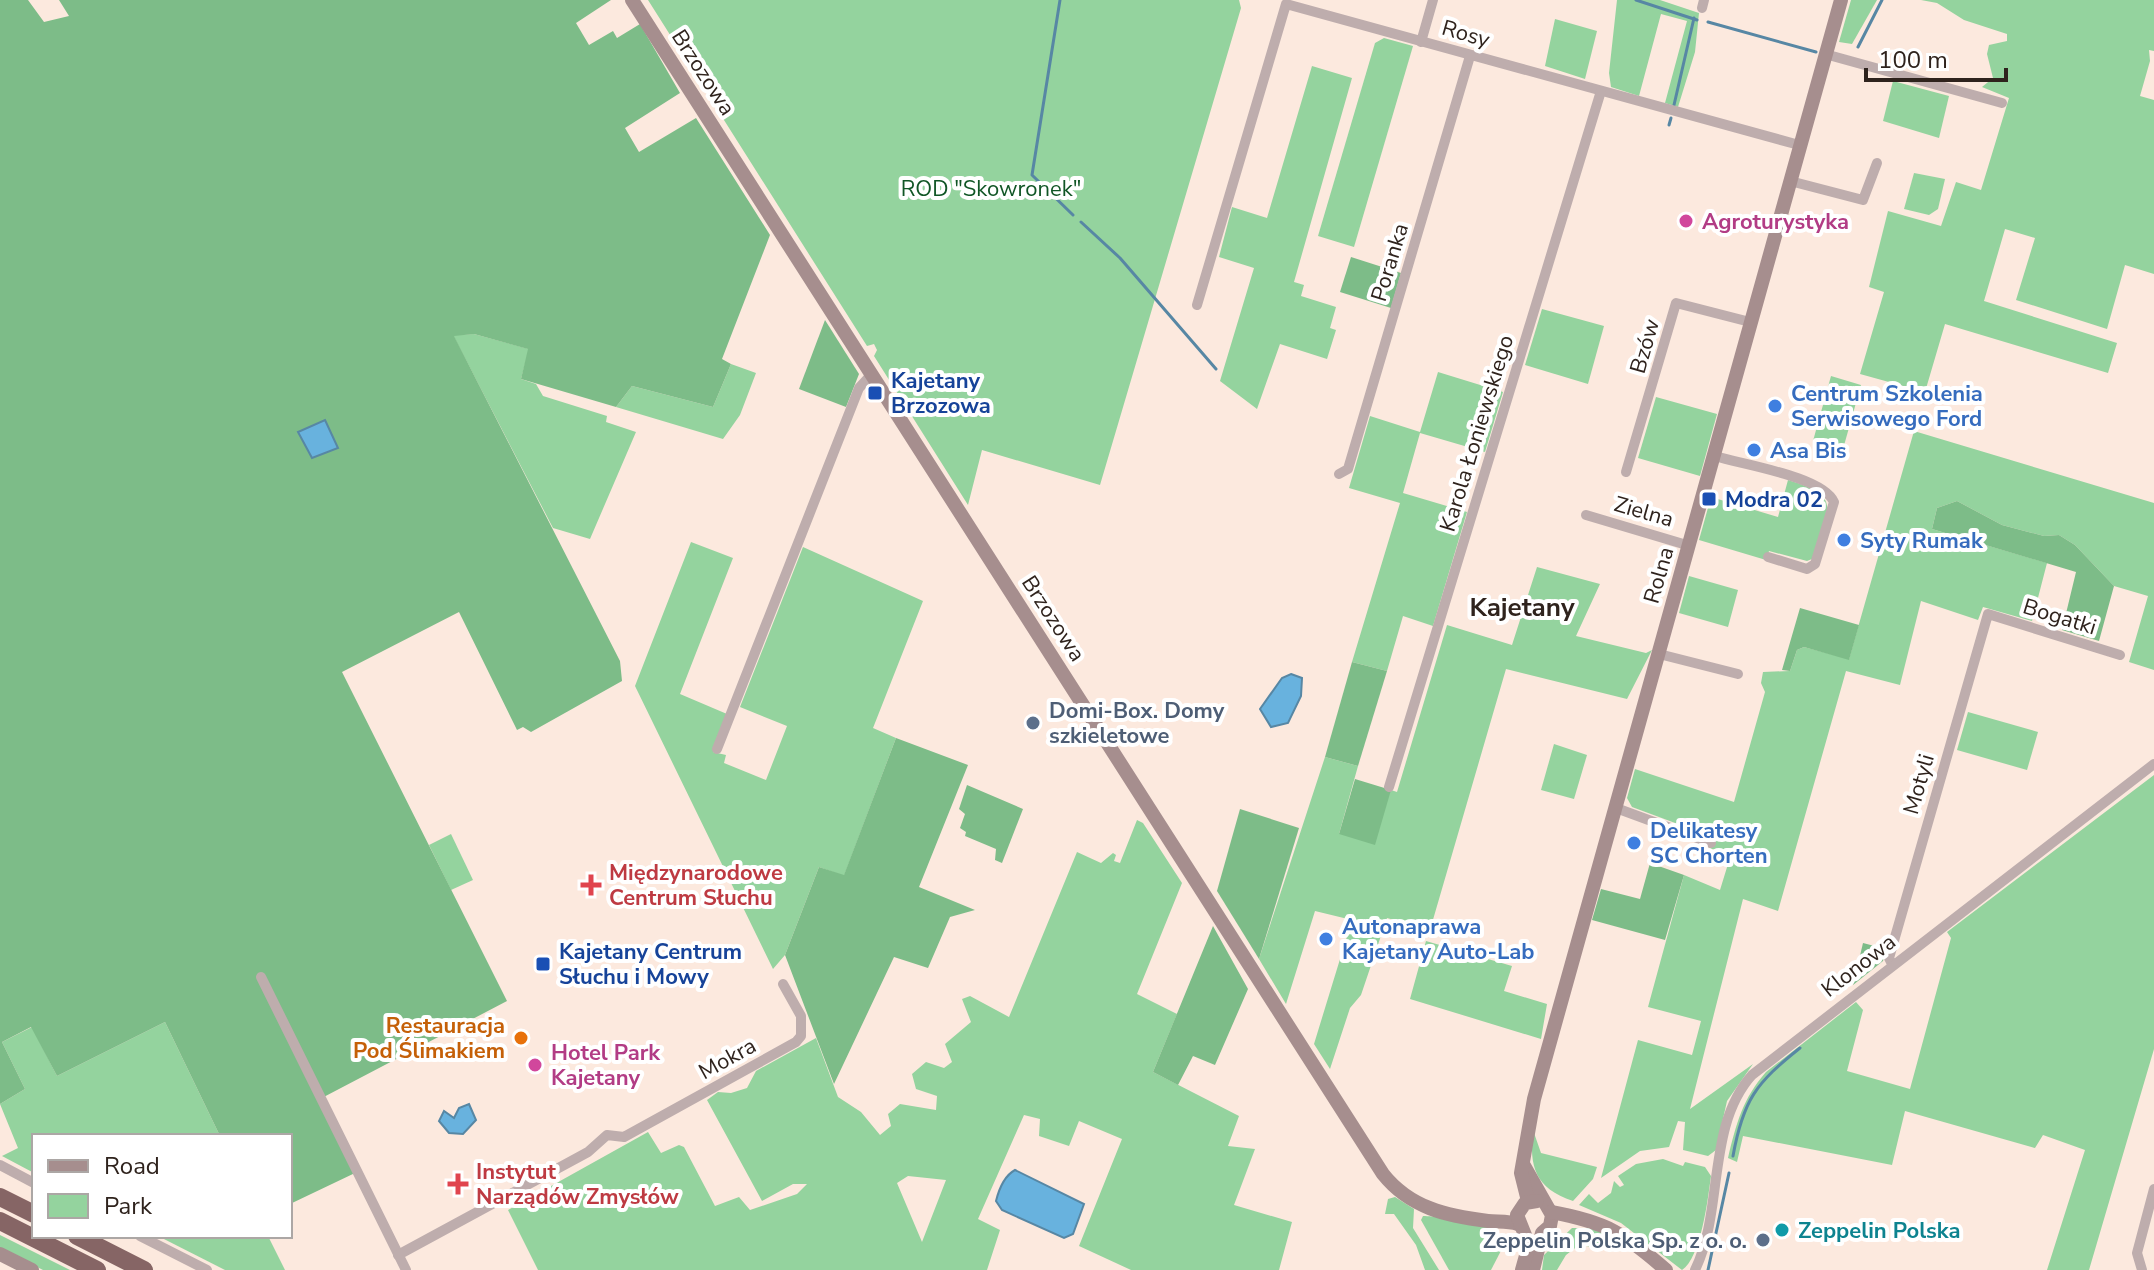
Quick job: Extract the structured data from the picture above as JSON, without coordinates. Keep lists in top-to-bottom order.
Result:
{
  "streets": {
    "street": [
      "Rosy",
      "Brzozowa",
      "Poranka",
      "Bzów",
      "Karola Łoniewskiego",
      "Zielna",
      "Rolna",
      "Bogatki",
      "Motyli",
      "Klonowa",
      "Mokra"
    ]
  },
  "crossings": [
    ["Rosy", "Poranka"],
    ["Rosy", "Karola Łoniewskiego"],
    ["Rosy", "Rolna"],
    ["Brzozowa", "Rolna"],
    ["Bzów", "Rolna"],
    ["Zielna", "Rolna"],
    ["Bogatki", "Motyli"],
    ["Motyli", "Klonowa"]
  ],
  "districts": ["Kajetany"],
  "parks": ["ROD \"Skowronek\""],
  "places": {
    "other": [
      "Agroturystyka",
      "Centrum Szkolenia Serwisowego Ford",
      "Asa Bis",
      "Syty Rumak",
      "Domi-Box. Domy szkieletowe",
      "Delikatesy SC Chorten",
      "Autonaprawa Kajetany Auto-Lab",
      "Restauracja Pod Ślimakiem",
      "Hotel Park Kajetany",
      "Zeppelin Polska",
      "Zeppelin Polska Sp. z o. o."
    ],
    "transit": ["Kajetany Brzozowa", "Modra 02", "Kajetany Centrum Słuchu i Mowy"],
    "health": ["Międzynarodowe Centrum Słuchu", "Instytut Narządów Zmysłów"]
  },
  "legend": ["Road", "Park"],
  "scale_bar": "100 m"
}
